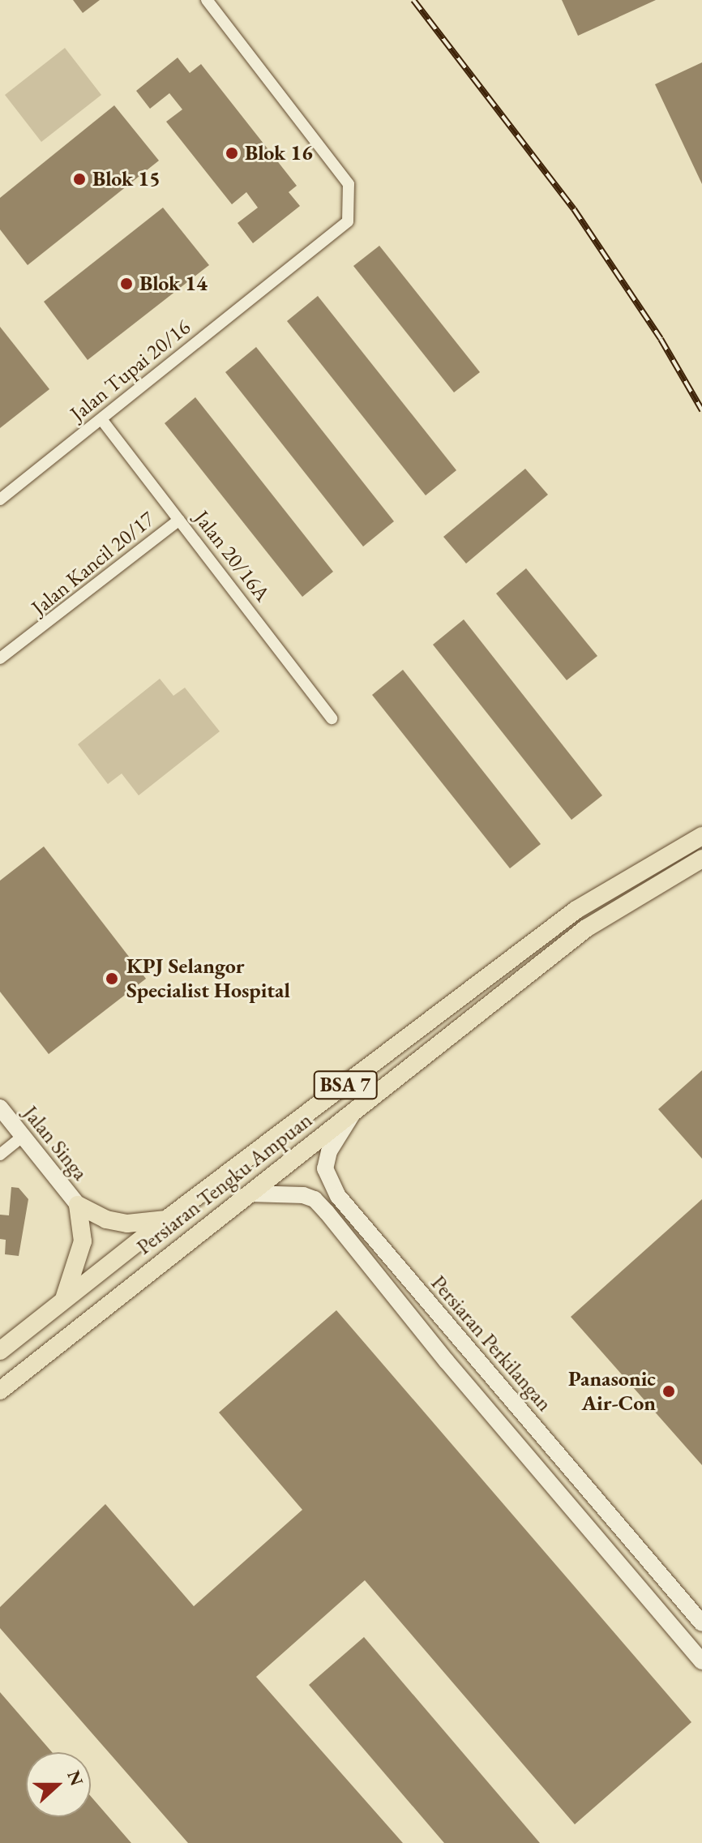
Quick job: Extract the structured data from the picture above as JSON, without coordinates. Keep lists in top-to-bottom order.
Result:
{
  "streets": {
    "main road": [
      "BSA 7",
      "Jalan Singa",
      "Persiaran Tengku Ampuan",
      "Persiaran Perkilangan"
    ],
    "street": ["Jalan Tupai 20/16", "Jalan 20/16A", "Jalan Kancil 20/17"]
  },
  "crossings": [
    ["Jalan Tupai 20/16", "Jalan 20/16A"],
    ["Jalan 20/16A", "Jalan Kancil 20/17"],
    ["Persiaran Tengku Ampuan", "Persiaran Perkilangan"]
  ],
  "places": [
    "Blok 16",
    "Blok 15",
    "Blok 14",
    "KPJ Selangor Specialist Hospital",
    "Panasonic Air-Con"
  ],
  "north": "right"
}
